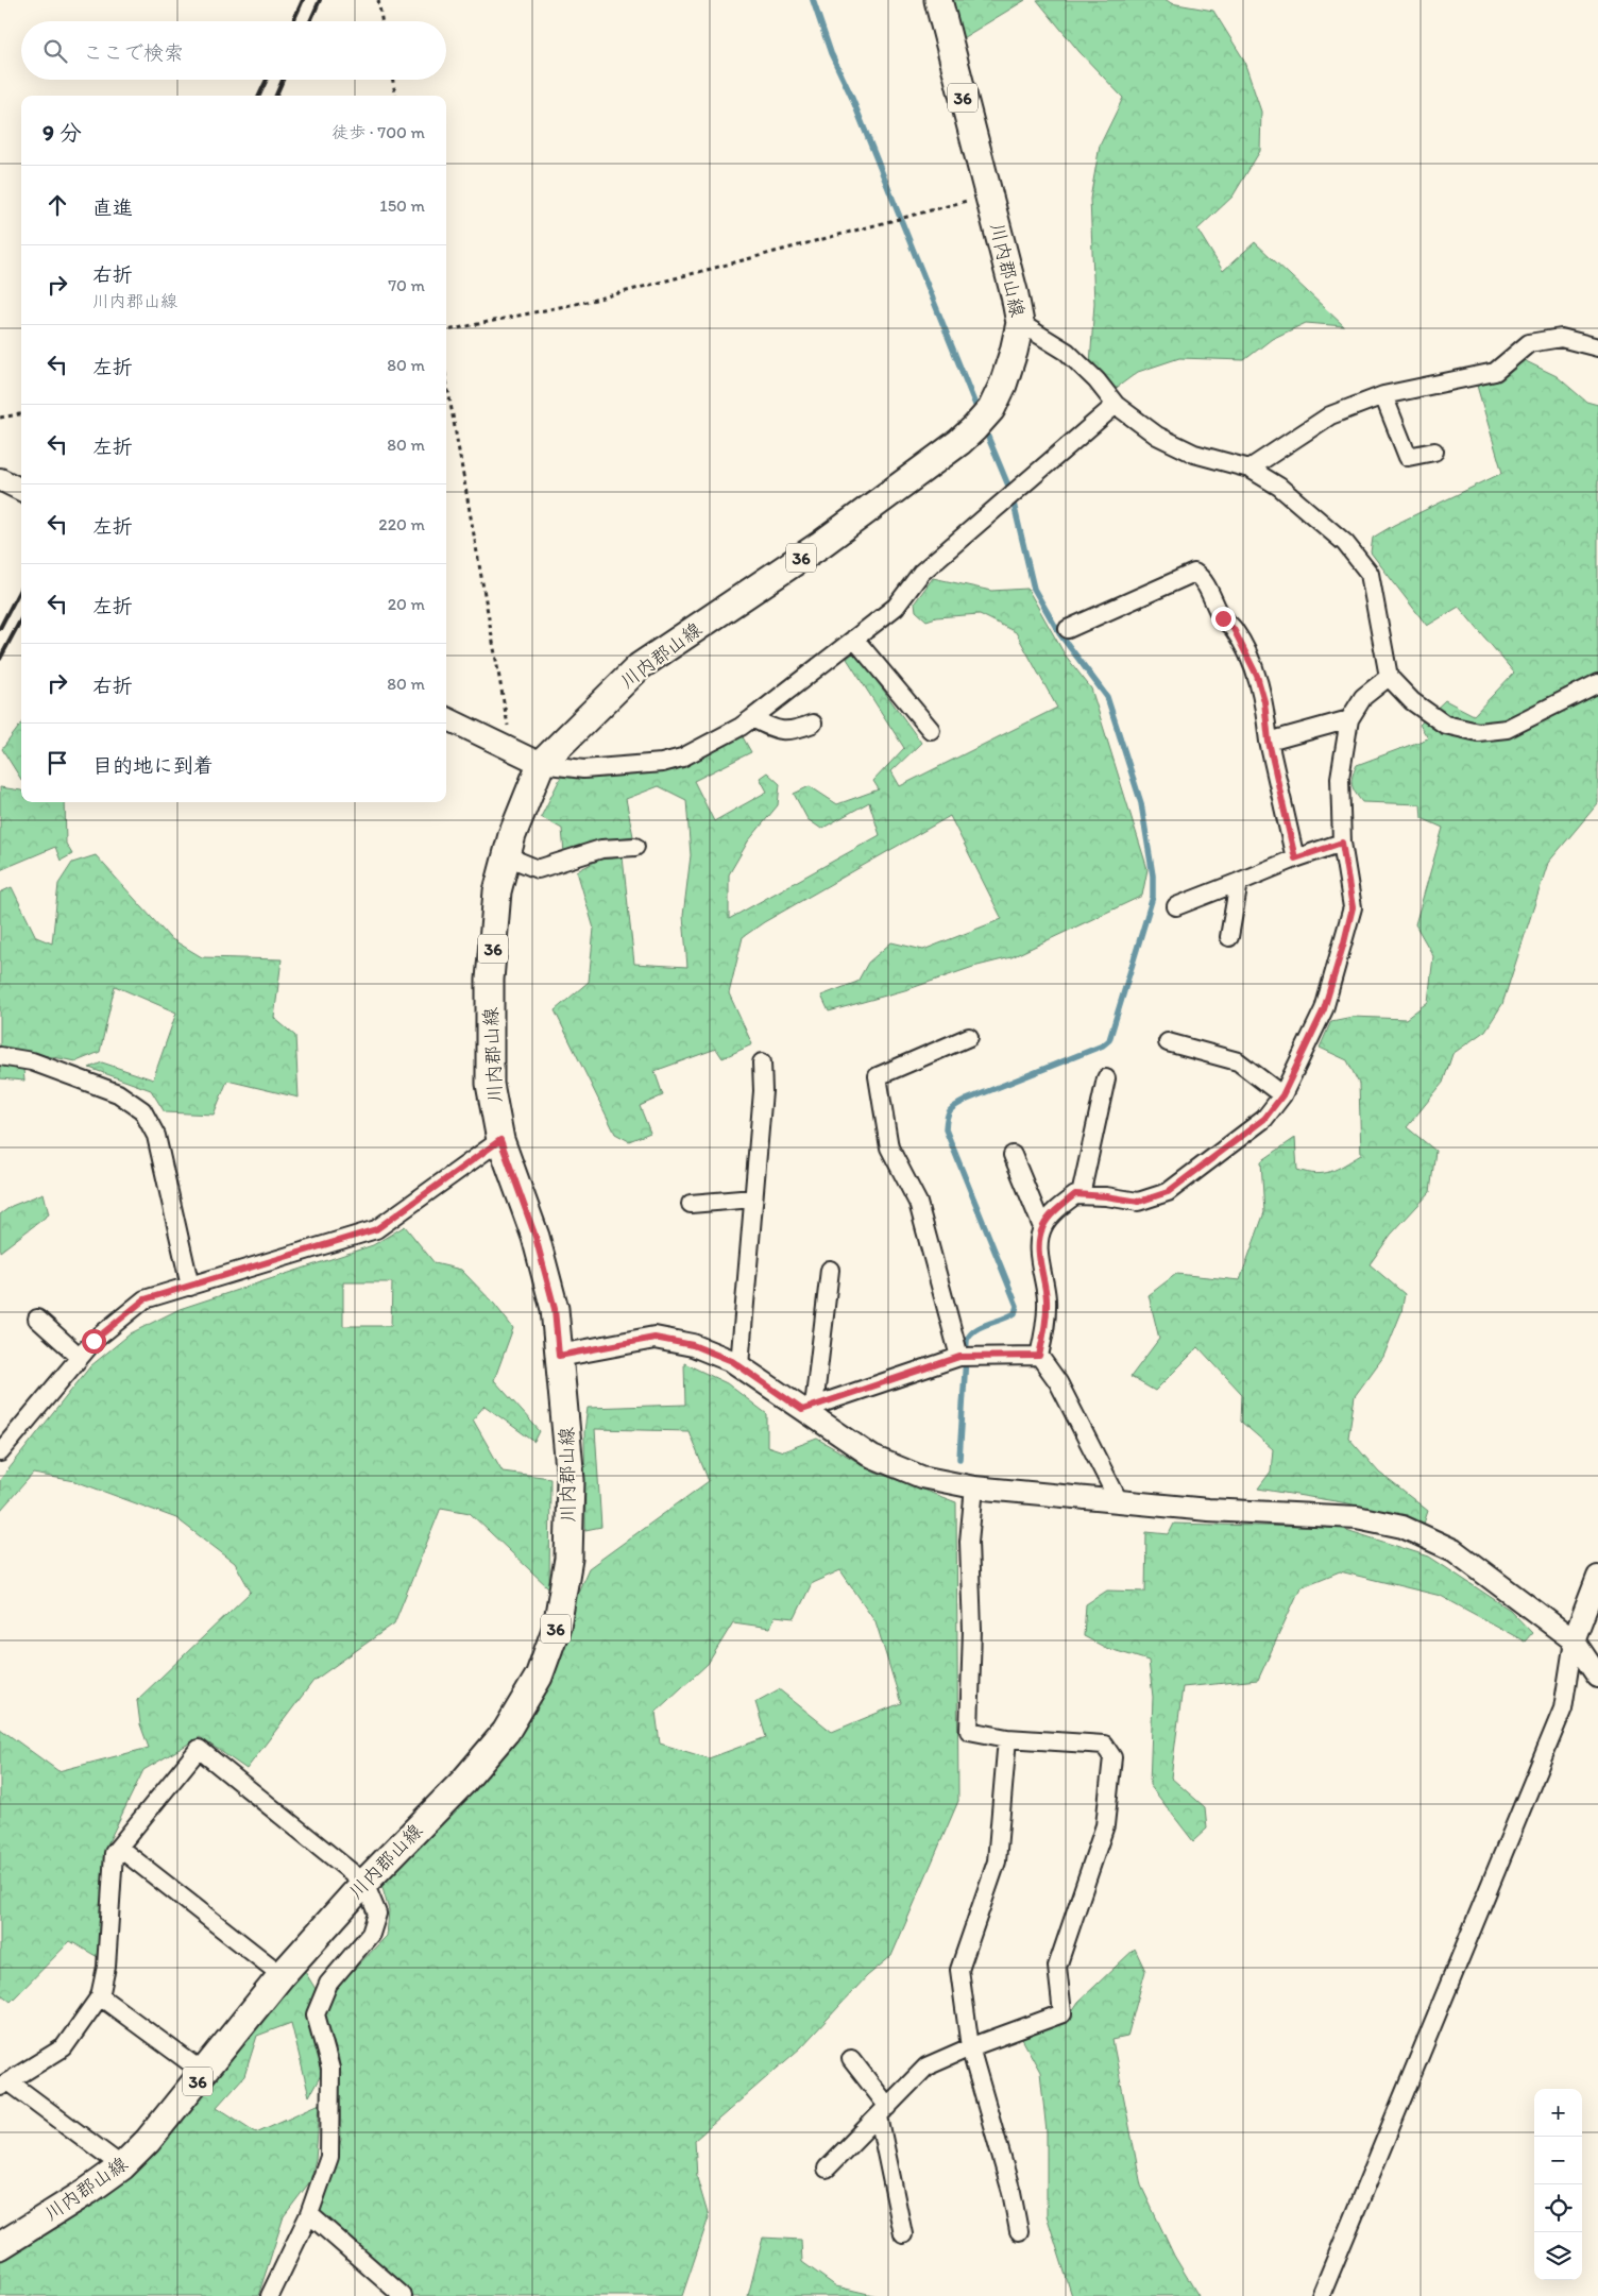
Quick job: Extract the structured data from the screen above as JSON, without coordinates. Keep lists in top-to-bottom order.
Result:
{
  "streets": {
    "main road": ["36", "川内郡山線"]
  },
  "page": {
    "search": "ここで検索",
    "heading": ["9 分", "徒歩 · 700 m"],
    "list": [
      ["直進", "150 m"],
      ["右折", "川内郡山線", "70 m"],
      ["左折", "80 m"],
      ["左折", "80 m"],
      ["左折", "220 m"],
      ["左折", "20 m"],
      ["右折", "80 m"],
      "目的地に到着"
    ],
    "map_buttons": ["+", "−"]
  }
}
